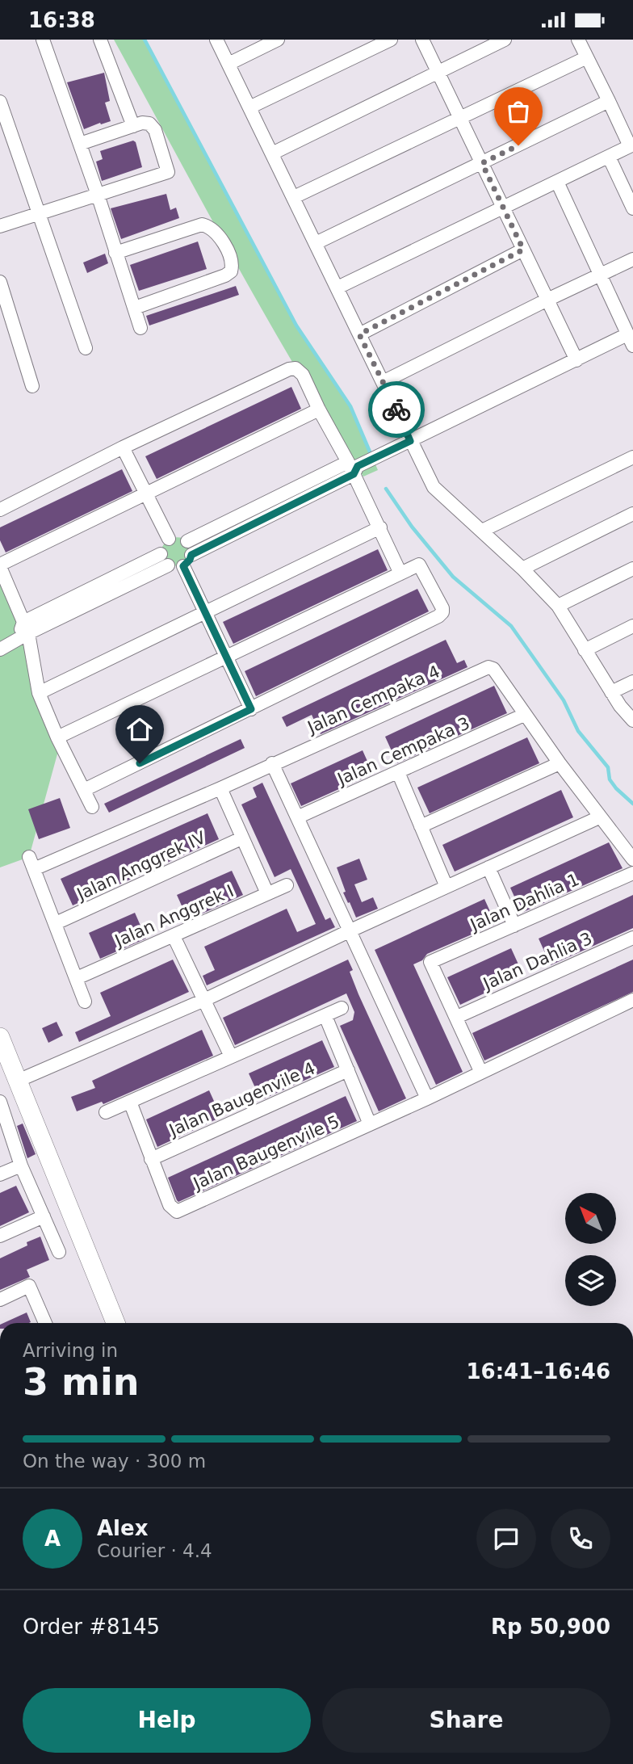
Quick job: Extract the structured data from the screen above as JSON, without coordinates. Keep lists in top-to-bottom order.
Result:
{
  "streets": {
    "street": [
      "Jalan Cempaka 4",
      "Jalan Cempaka 3",
      "Jalan Anggrek IV",
      "Jalan Dahlia 1",
      "Jalan Anggrek I",
      "Jalan Dahlia 3",
      "Jalan Baugenvile 4",
      "Jalan Baugenvile 5"
    ]
  },
  "crossings": [
    ["Jalan Cempaka 4", "Jalan Cempaka 3"],
    ["Jalan Dahlia 1", "Jalan Dahlia 3"],
    ["Jalan Baugenvile 4", "Jalan Baugenvile 5"]
  ],
  "north": "top left",
  "page": {
    "status": "16:38",
    "heading": ["3 min", "Arriving in", "16:41–16:46"],
    "panel": [
      "Alex",
      "Courier · 4.4",
      "Order #8145",
      "Rp 50,900"
    ],
    "bar": "On the way · 300 m",
    "round": "A",
    "buttons": ["Help", "Share"]
  }
}
